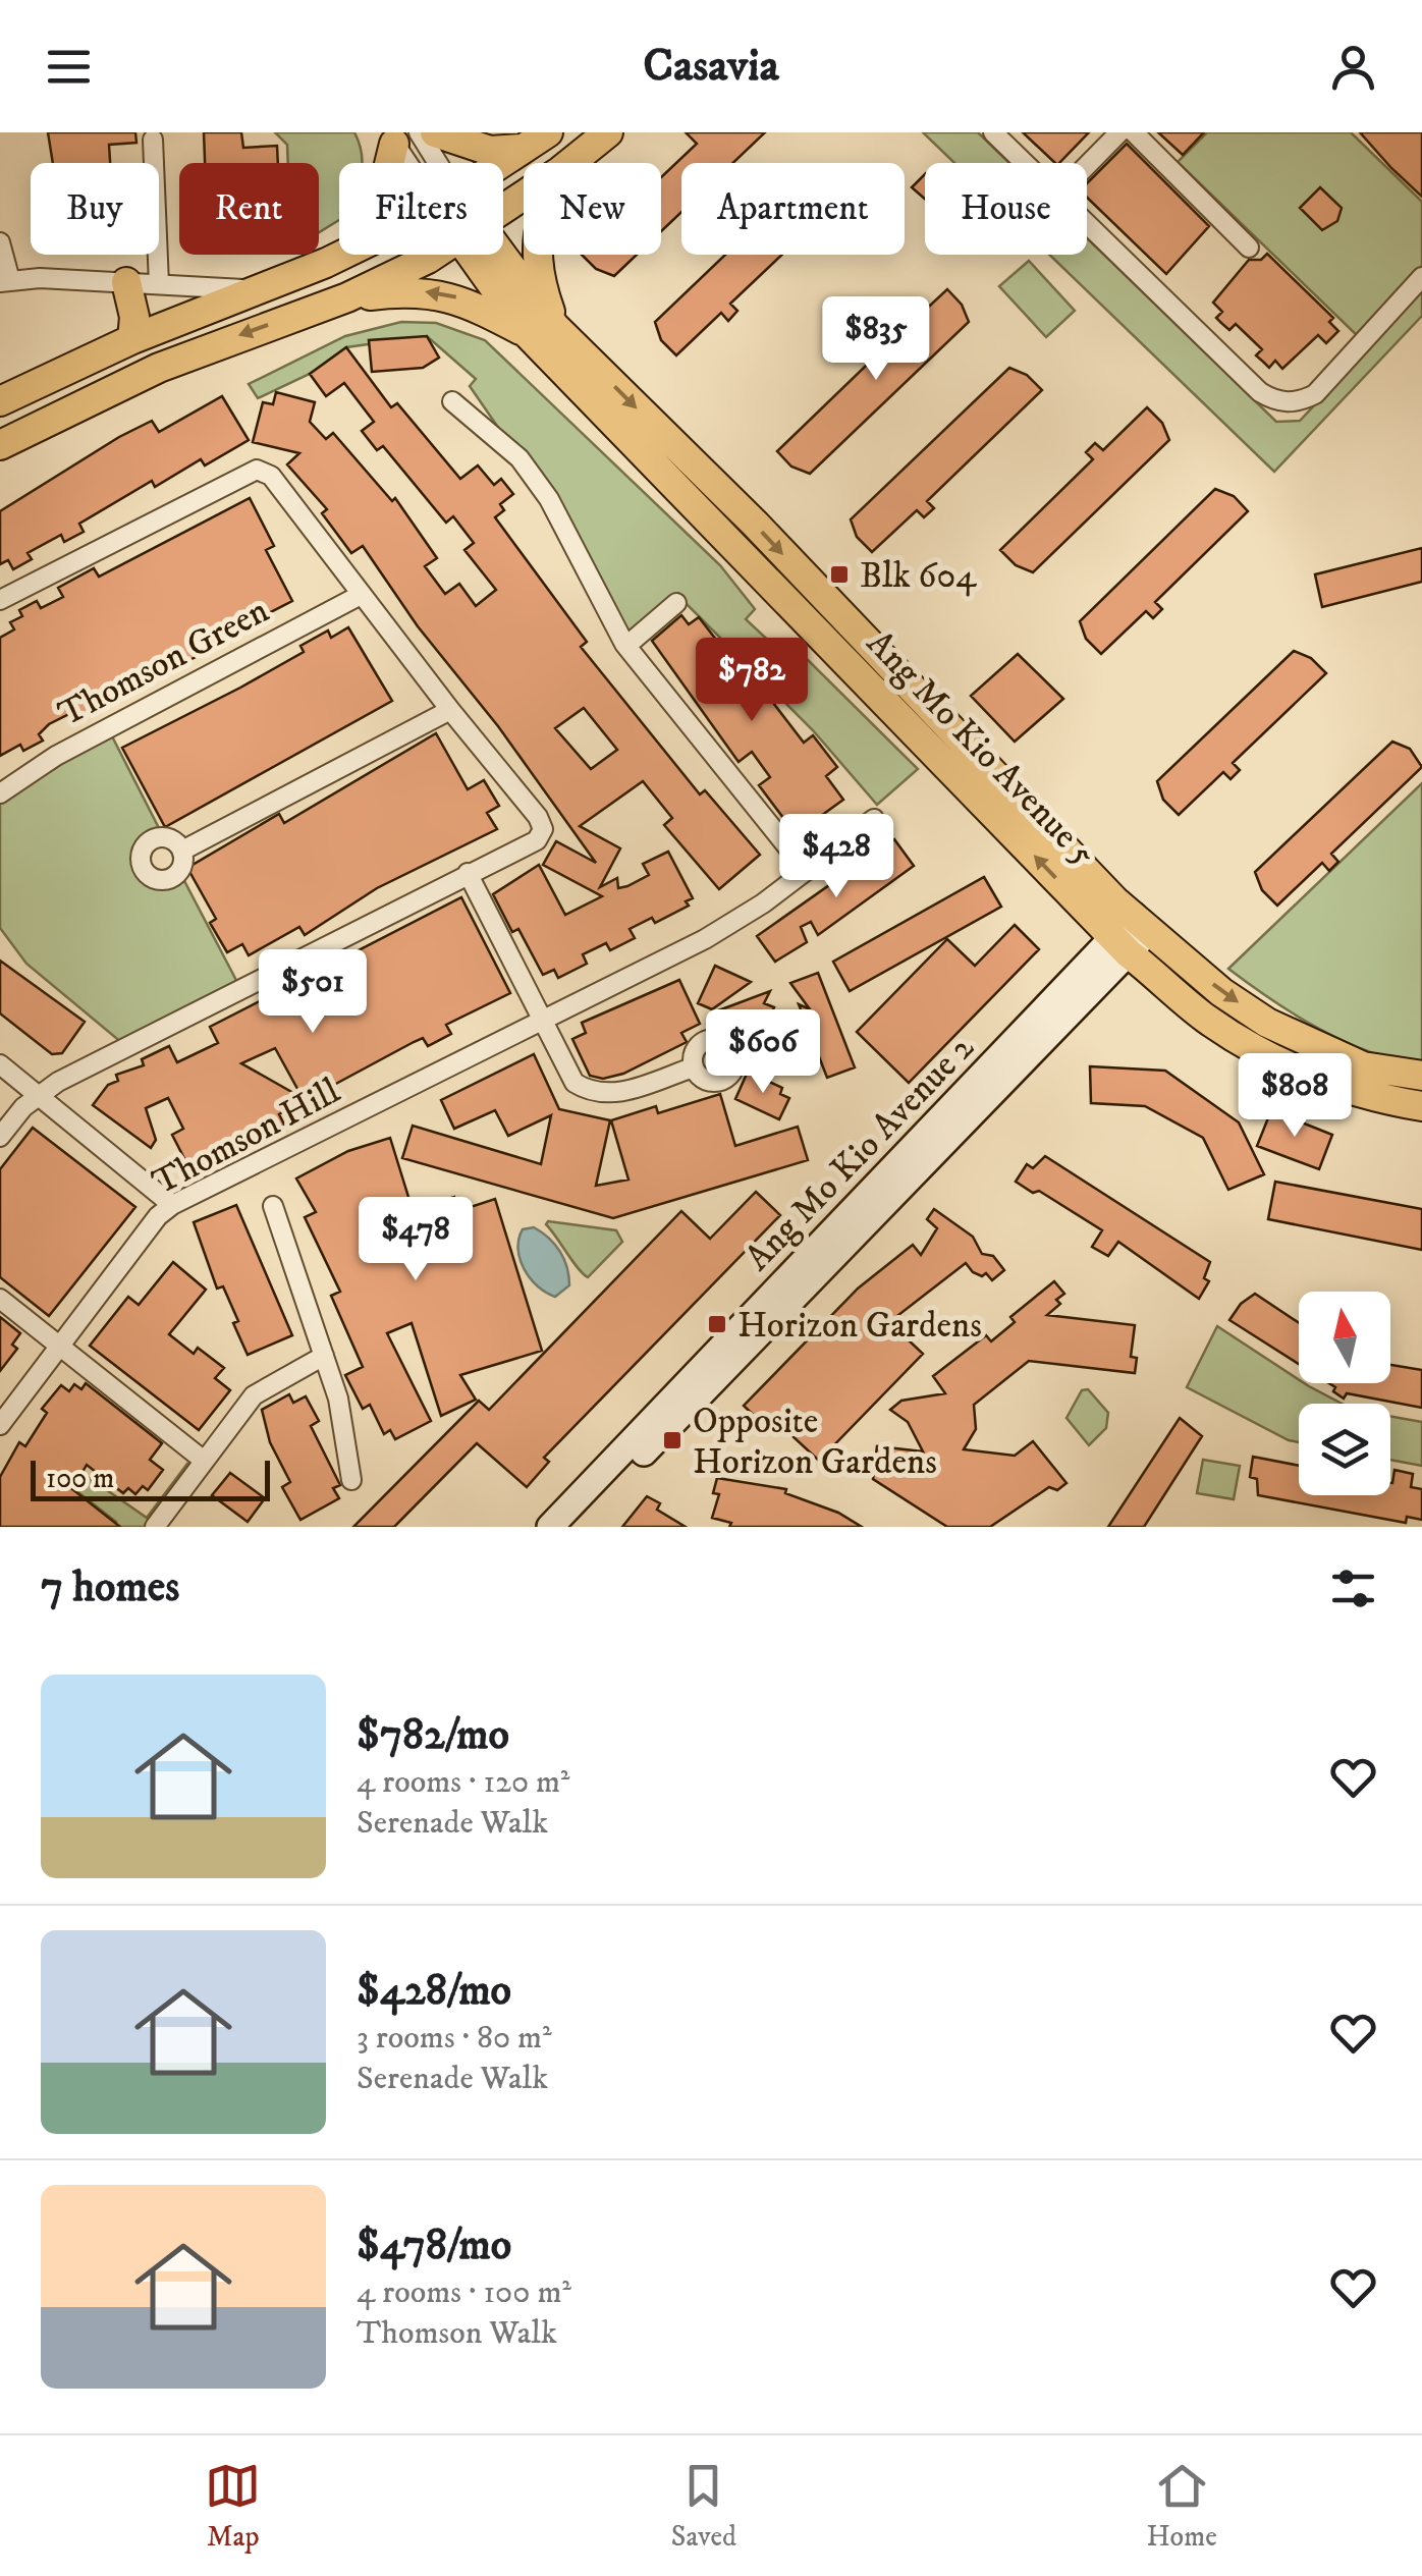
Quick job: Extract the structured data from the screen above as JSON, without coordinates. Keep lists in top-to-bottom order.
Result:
{
  "streets": {
    "main road": ["Ang Mo Kio Avenue 5", "Ang Mo Kio Avenue 2"],
    "street": ["Thomson Green", "Thomson Hill"]
  },
  "crossings": [
    ["Ang Mo Kio Avenue 5", "Ang Mo Kio Avenue 2"]
  ],
  "places": {
    "transit": ["Blk 604", "Horizon Gardens", "Opposite Horizon Gardens"]
  },
  "scale_bar": "100 m",
  "north": "top",
  "page": {
    "header": "Casavia",
    "chip": [
      "Buy",
      "Rent",
      "Filters",
      "New",
      "Apartment",
      "House"
    ],
    "price": [
      "$835",
      "$782",
      "$428",
      "$501",
      "$606",
      "$808",
      "$478"
    ],
    "scale": "100 m",
    "heading": "7 homes",
    "list": [
      {
        "name": "$782/mo",
        "note": "4 rooms · 120 m² · Serenade Walk"
      },
      {
        "name": "$428/mo",
        "note": "3 rooms · 80 m² · Serenade Walk"
      },
      {
        "name": "$478/mo",
        "note": "4 rooms · 100 m² · Thomson Walk"
      }
    ],
    "tabs": ["Map", "Saved", "Home"]
  }
}
